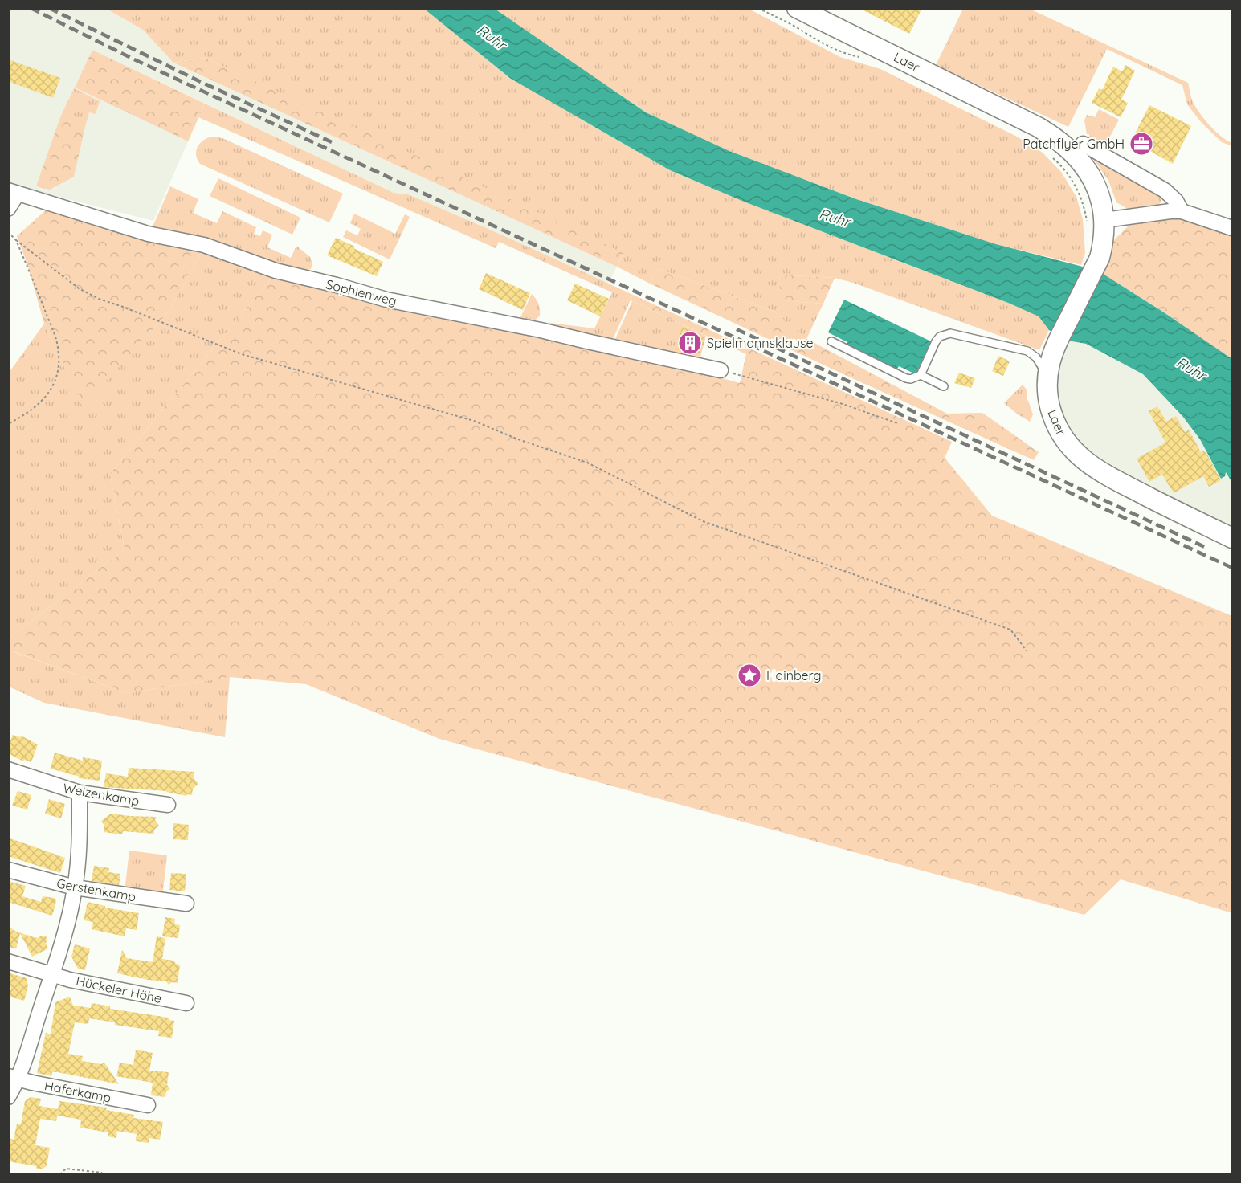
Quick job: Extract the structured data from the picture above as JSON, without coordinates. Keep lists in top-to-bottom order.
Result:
{
  "streets": {
    "main road": ["Laer"],
    "street": [
      "Sophienweg",
      "Weizenkamp",
      "Gerstenkamp",
      "Hückeler Höhe",
      "Haferkamp"
    ]
  },
  "water": ["Ruhr"],
  "places": {
    "office": ["Patchflyer GmbH"],
    "building": ["Spielmannsklause"],
    "place": ["Hainberg"]
  }
}
